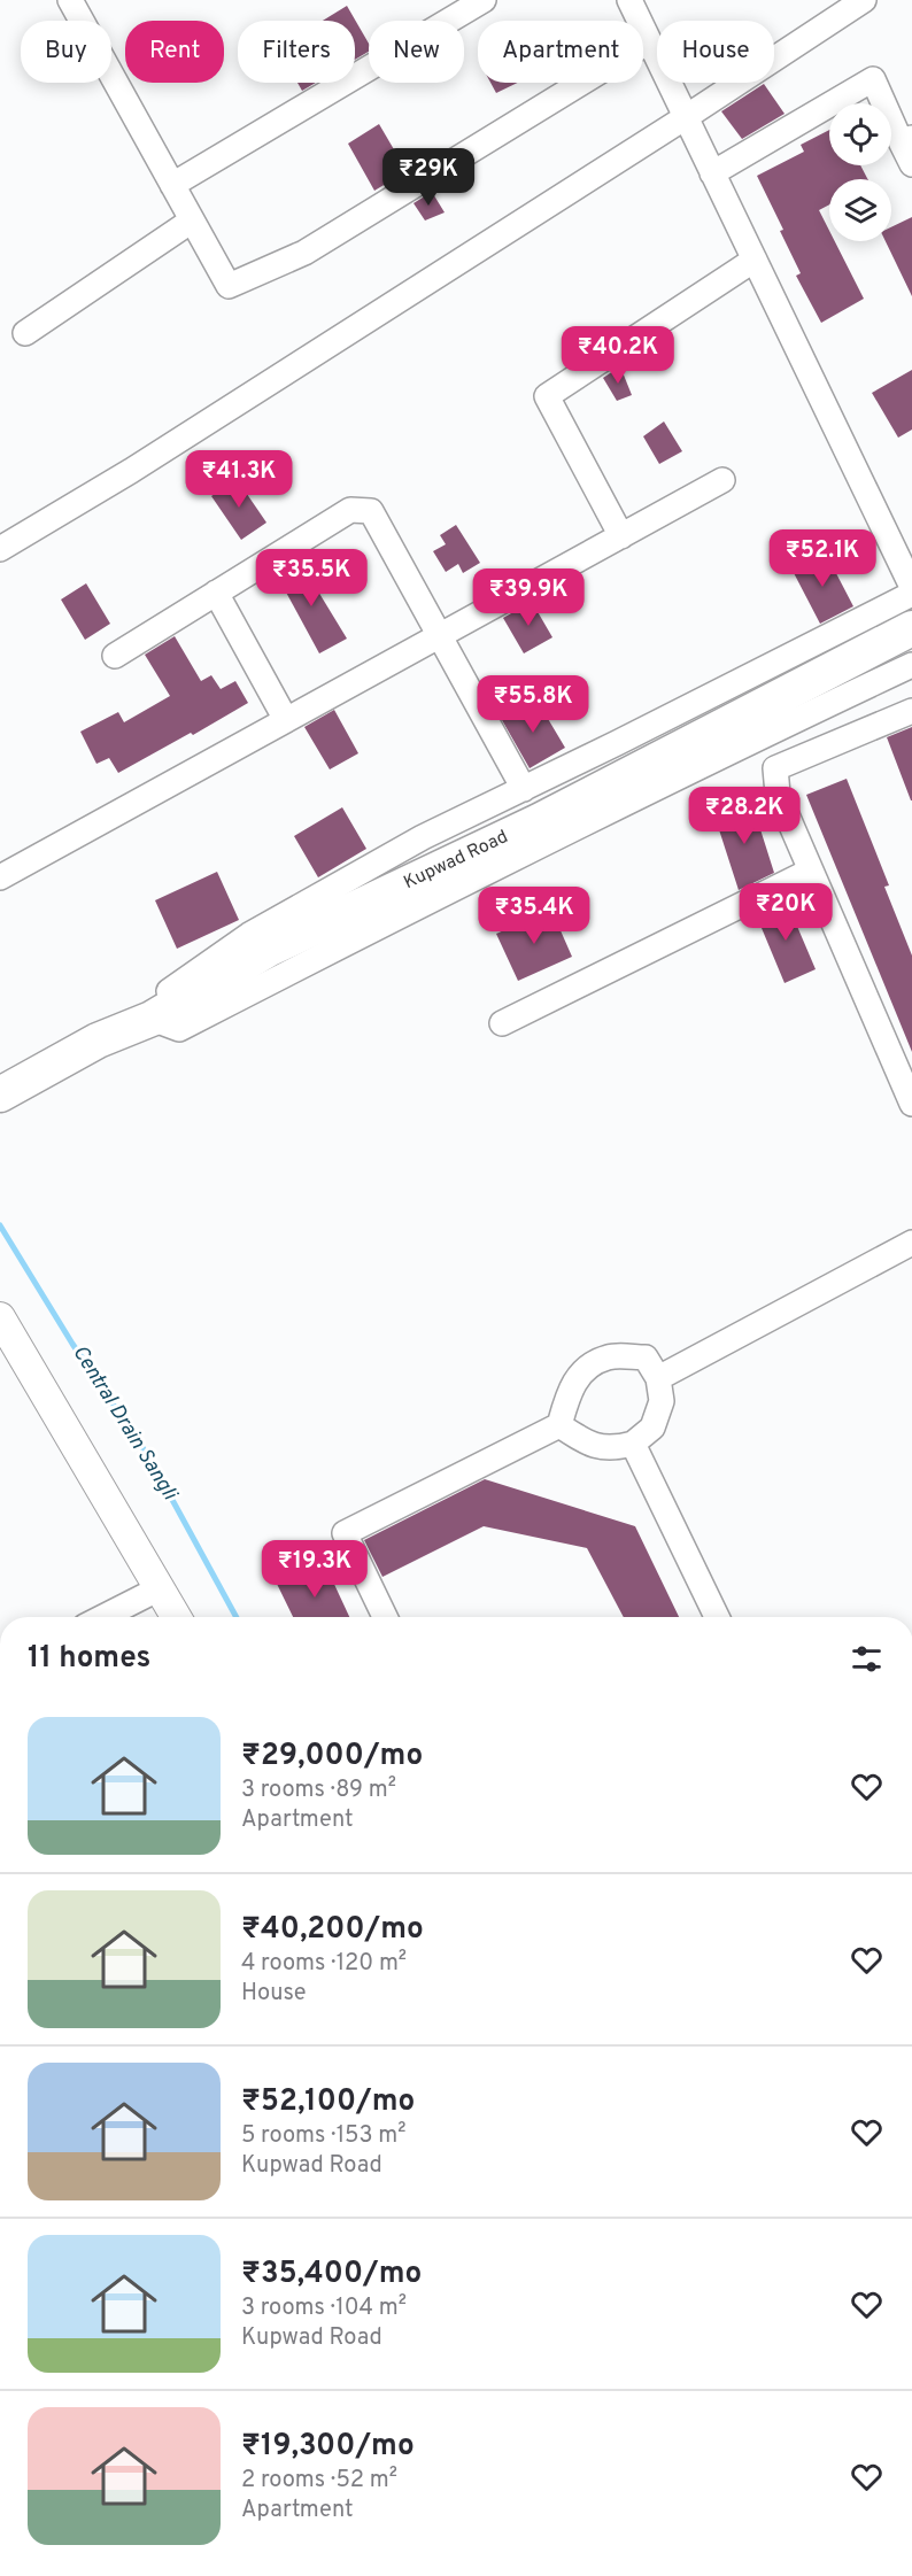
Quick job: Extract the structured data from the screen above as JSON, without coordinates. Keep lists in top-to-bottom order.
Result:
{
  "streets": {
    "main road": ["Kupwad Road"]
  },
  "water": ["Central Drain Sangli"],
  "page": {
    "chip": [
      "Buy",
      "Rent",
      "Filters",
      "New",
      "Apartment",
      "House"
    ],
    "price": [
      "₹29K",
      "₹40.2K",
      "₹41.3K",
      "₹52.1K",
      "₹35.5K",
      "₹39.9K",
      "₹55.8K",
      "₹28.2K",
      "₹20K",
      "₹35.4K",
      "₹19.3K"
    ],
    "heading": "11 homes",
    "list": [
      {
        "name": "₹29,000/mo",
        "note": "3 rooms · 89 m² · Apartment"
      },
      {
        "name": "₹40,200/mo",
        "note": "4 rooms · 120 m² · House"
      },
      {
        "name": "₹52,100/mo",
        "note": "5 rooms · 153 m² · Kupwad Road"
      },
      {
        "name": "₹35,400/mo",
        "note": "3 rooms · 104 m² · Kupwad Road"
      },
      {
        "name": "₹19,300/mo",
        "note": "2 rooms · 52 m² · Apartment"
      }
    ]
  }
}
